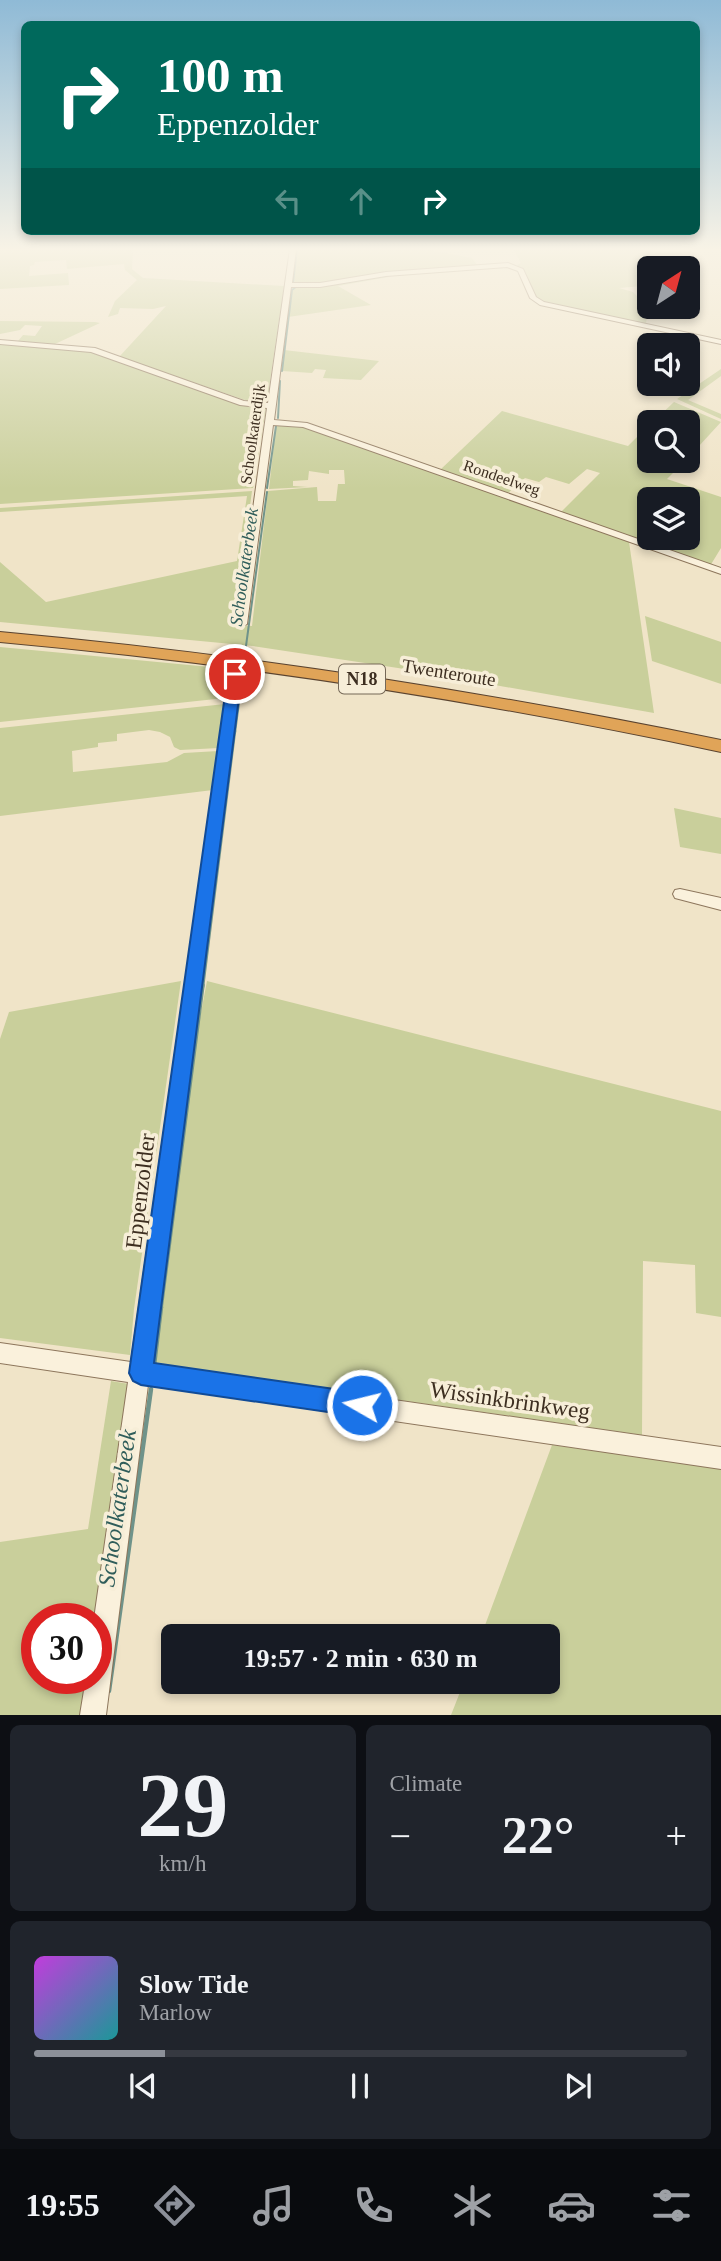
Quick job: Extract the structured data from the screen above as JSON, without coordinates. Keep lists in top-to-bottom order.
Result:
{
  "streets": {
    "highway": ["Twenteroute", "N18"],
    "street": [
      "Schoolkaterdijk",
      "Rondeelweg",
      "Eppenzolder",
      "Wissinkbrinkweg"
    ]
  },
  "crossings": [
    ["Schoolkaterdijk", "Rondeelweg"],
    ["Eppenzolder", "Wissinkbrinkweg"]
  ],
  "water": ["Schoolkaterbeek"],
  "north": "top right",
  "page": {
    "turn": ["100 m", "Eppenzolder"],
    "limit": "30",
    "trip": "19:57 · 2 min · 630 m",
    "tile": [
      ["29", "km/h"],
      "Climate"
    ],
    "heat": ["−", "22°", "+"],
    "song": ["Slow Tide", "Marlow"],
    "tabs": "19:55"
  }
}
